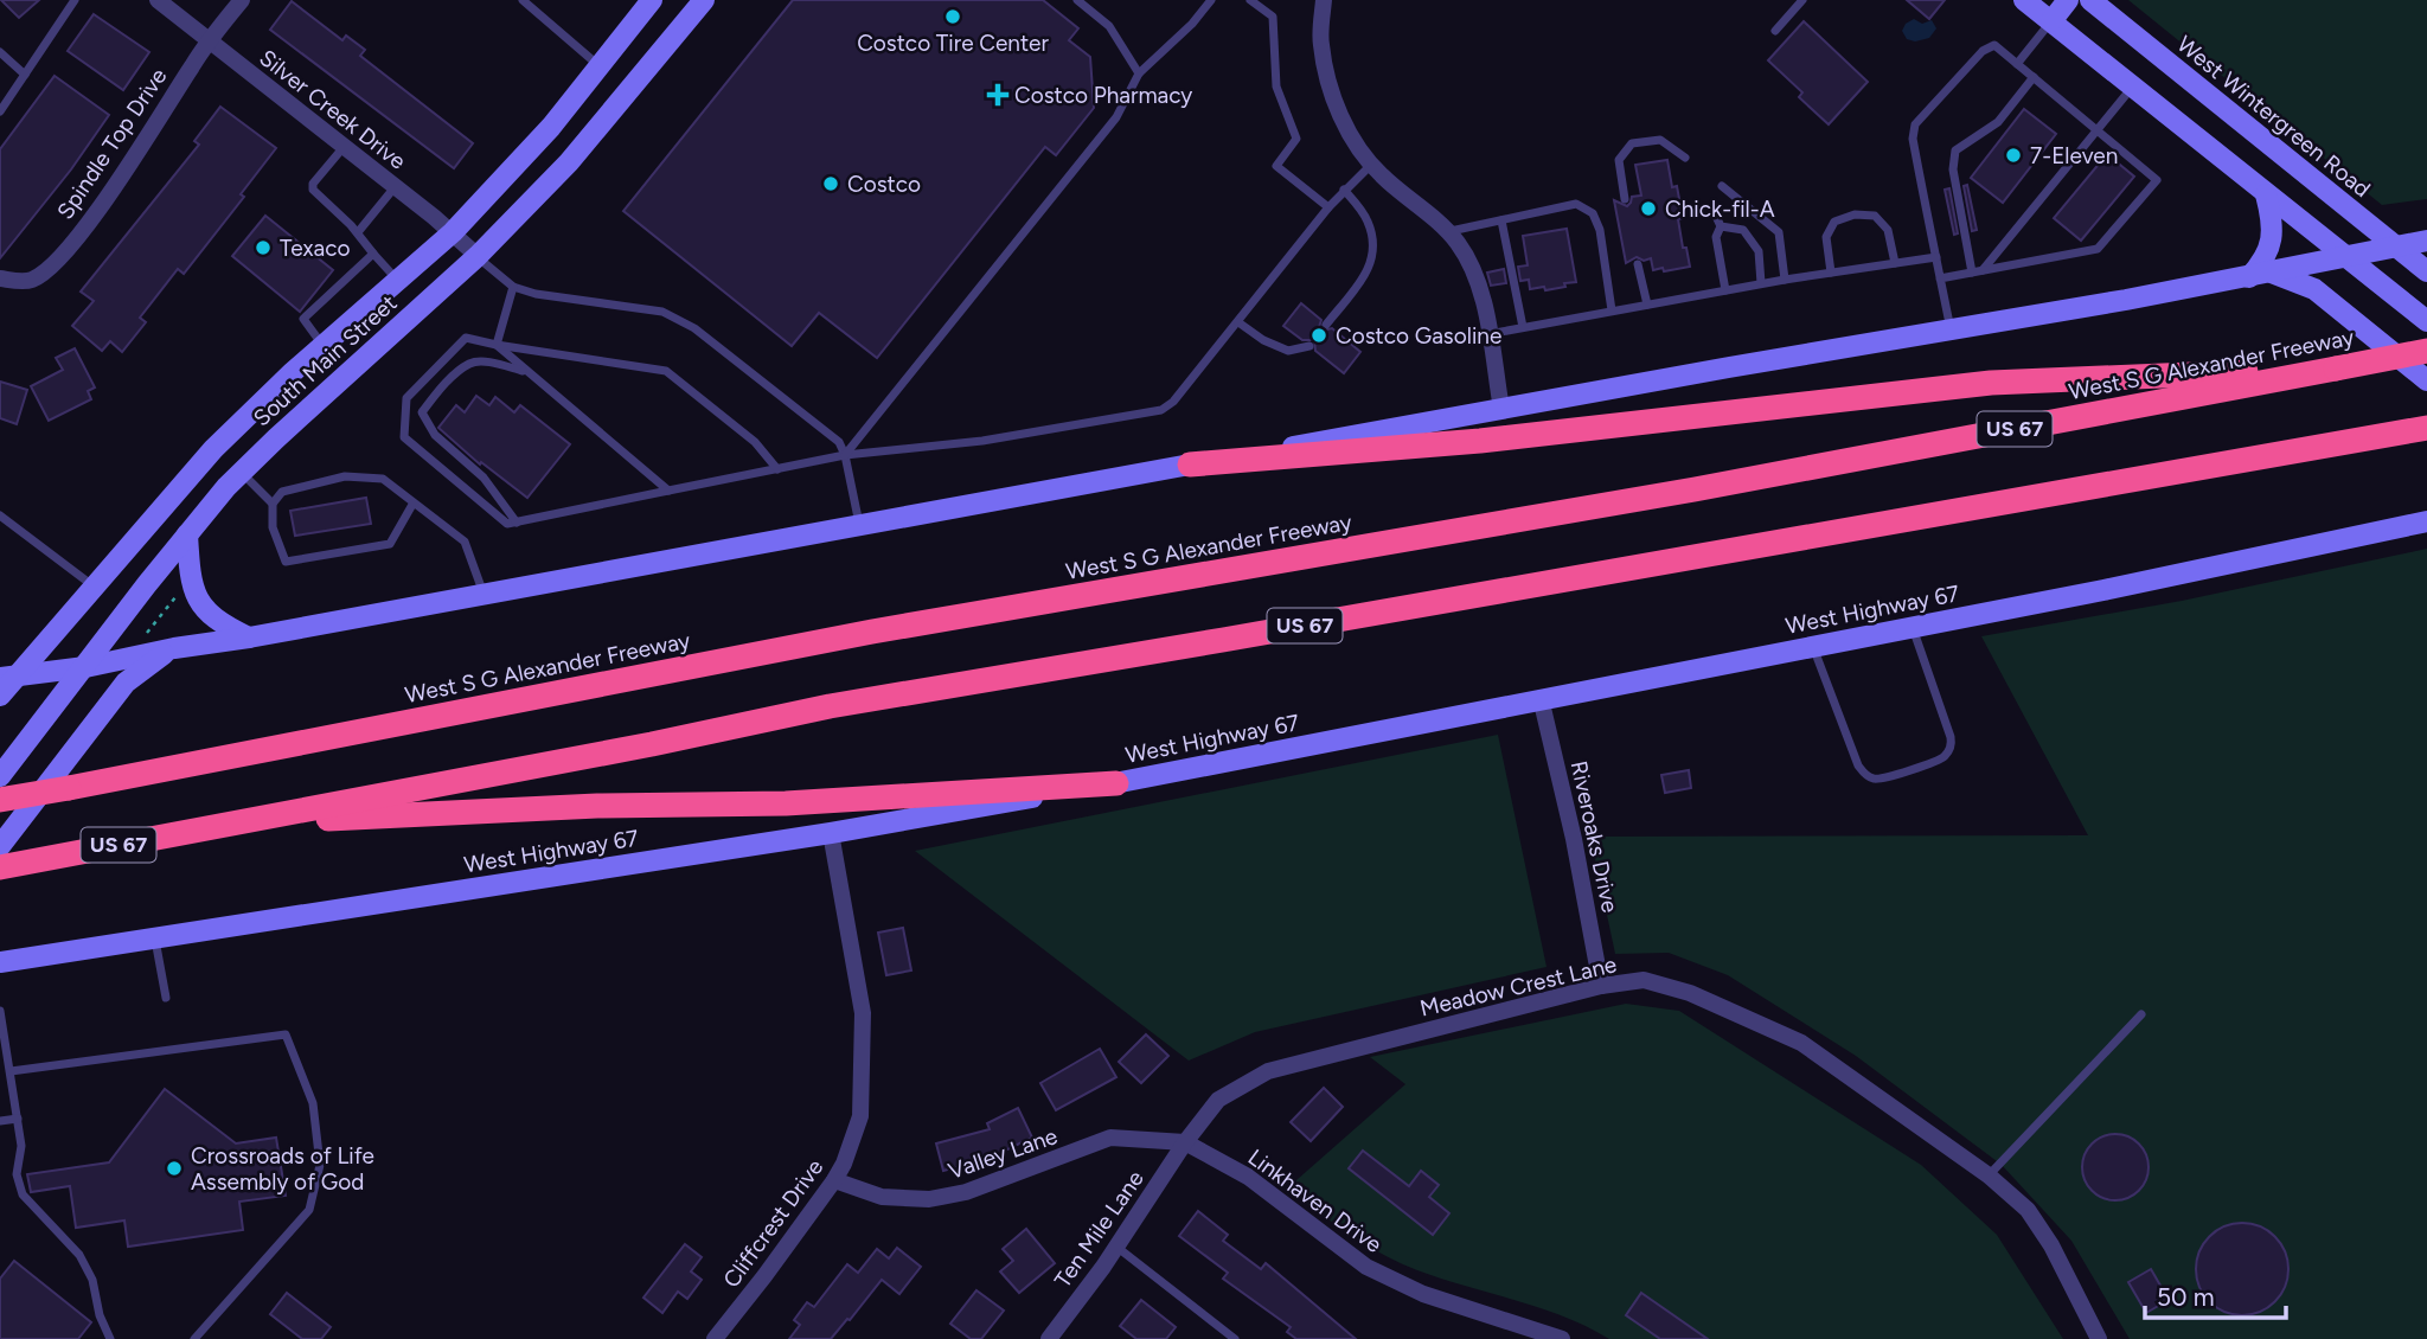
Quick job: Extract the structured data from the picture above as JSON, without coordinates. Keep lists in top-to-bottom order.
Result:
{
  "streets": {
    "highway": ["West S G Alexander Freeway", "US 67"],
    "main road": ["West Wintergreen Road", "South Main Street", "West Highway 67"],
    "street": [
      "Silver Creek Drive",
      "Spindle Top Drive",
      "Riveroaks Drive",
      "Meadow Crest Lane",
      "Valley Lane",
      "Linkhaven Drive",
      "Cliffcrest Drive",
      "Ten Mile Lane"
    ]
  },
  "crossings": [
    ["Silver Creek Drive", "Spindle Top Drive"],
    ["Silver Creek Drive", "South Main Street"],
    ["West Highway 67", "Riveroaks Drive"],
    ["West Highway 67", "Cliffcrest Drive"],
    ["Riveroaks Drive", "Meadow Crest Lane"],
    ["Meadow Crest Lane", "Valley Lane"],
    ["Meadow Crest Lane", "Linkhaven Drive"],
    ["Meadow Crest Lane", "Ten Mile Lane"],
    ["Valley Lane", "Linkhaven Drive"],
    ["Valley Lane", "Cliffcrest Drive"],
    ["Valley Lane", "Ten Mile Lane"],
    ["Linkhaven Drive", "Ten Mile Lane"]
  ],
  "places": {
    "other": [
      "Costco Tire Center",
      "7-Eleven",
      "Costco",
      "Chick-fil-A",
      "Texaco",
      "Costco Gasoline",
      "Crossroads of Life Assembly of God"
    ],
    "health": ["Costco Pharmacy"]
  },
  "scale_bar": "50 m"
}
